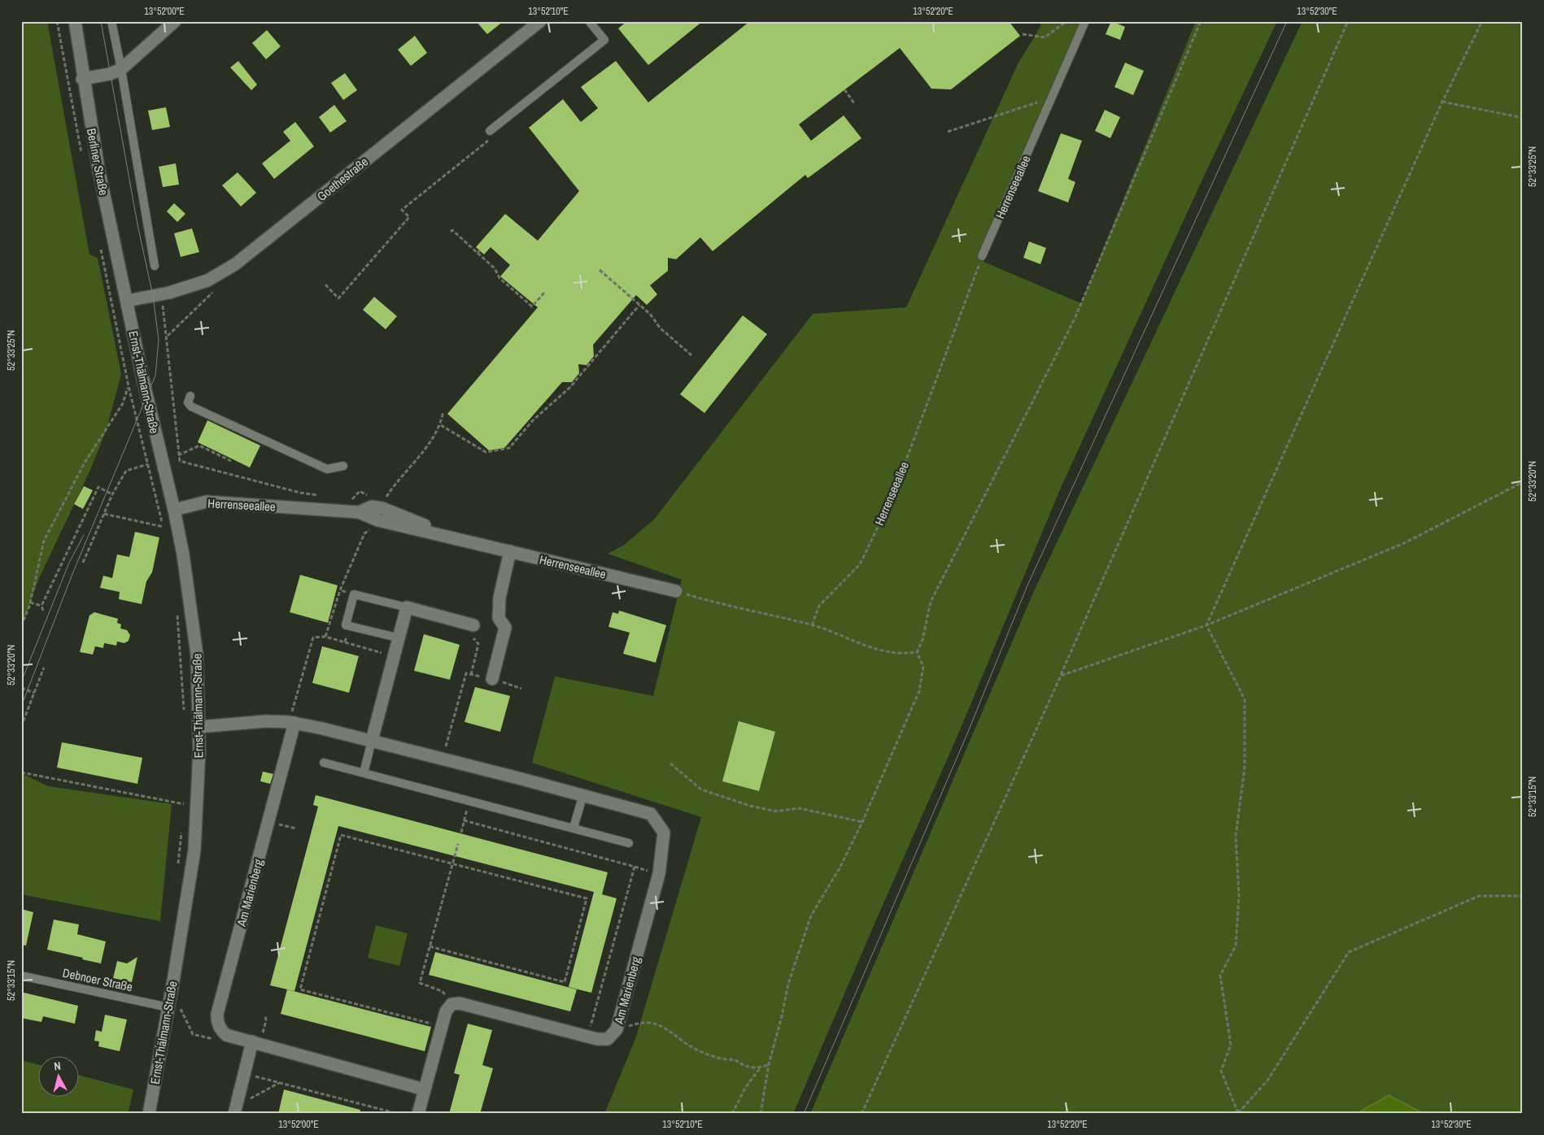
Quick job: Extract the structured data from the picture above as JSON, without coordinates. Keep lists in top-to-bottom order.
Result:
{
  "streets": {
    "street": [
      "Berliner Straße",
      "Goethestraße",
      "Herrenseeallee",
      "Ernst-Thälmann-Straße",
      "Am Marienberg"
    ],
    "lane": ["Debnoer Straße"]
  },
  "crossings": [
    ["Berliner Straße", "Goethestraße"],
    ["Berliner Straße", "Ernst-Thälmann-Straße"],
    ["Goethestraße", "Ernst-Thälmann-Straße"],
    ["Herrenseeallee", "Ernst-Thälmann-Straße"],
    ["Ernst-Thälmann-Straße", "Am Marienberg"],
    ["Ernst-Thälmann-Straße", "Debnoer Straße"]
  ],
  "north": "top",
  "coordinates": [
    "13°52'00\"E",
    "13°52'10\"E",
    "13°52'20\"E",
    "13°52'30\"E",
    "52°33'25\"N",
    "52°33'20\"N",
    "52°33'15\"N"
  ]
}
